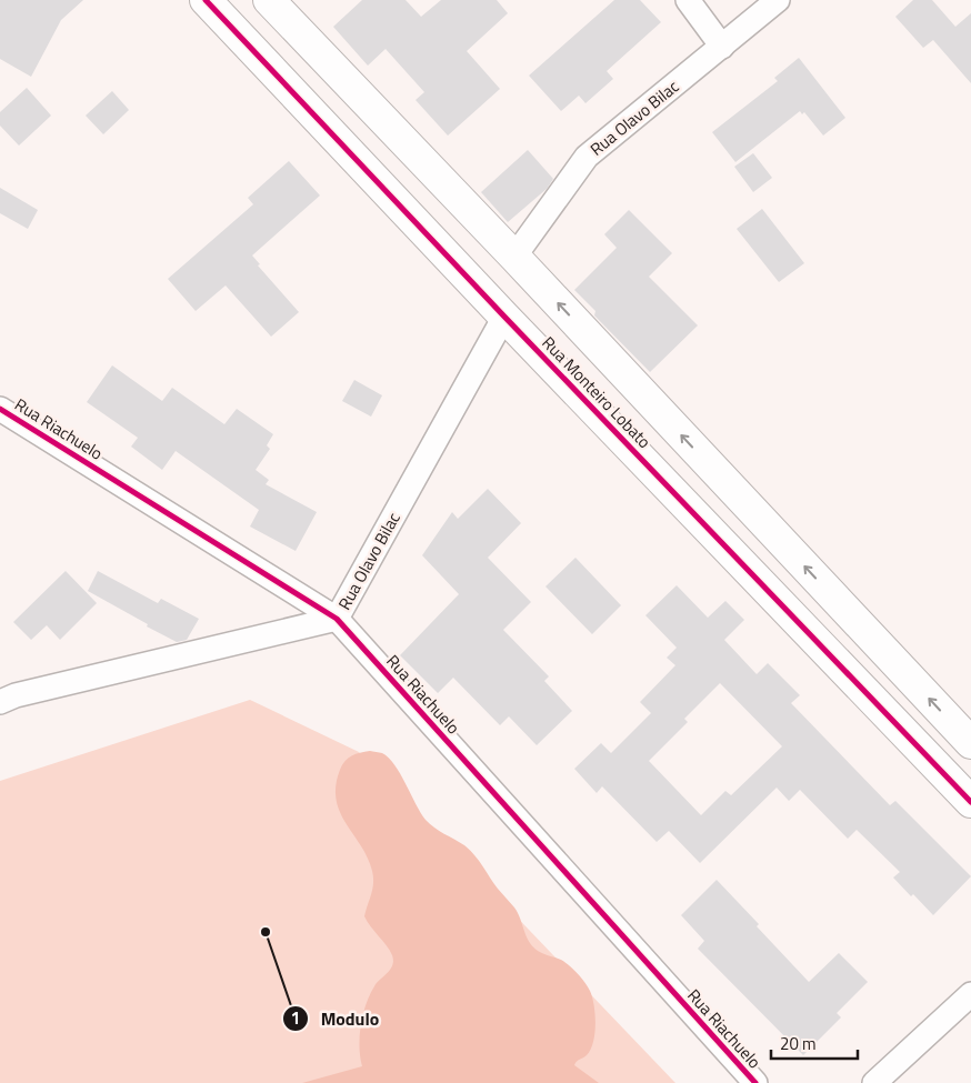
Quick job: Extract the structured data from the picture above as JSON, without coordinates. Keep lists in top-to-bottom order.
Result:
{
  "streets": {
    "street": ["Rua Olavo Bilac", "Rua Monteiro Lobato", "Rua Riachuelo"]
  },
  "crossings": [
    ["Rua Olavo Bilac", "Rua Monteiro Lobato"],
    ["Rua Olavo Bilac", "Rua Riachuelo"]
  ],
  "places": ["Modulo"],
  "scale_bar": "20 m"
}
